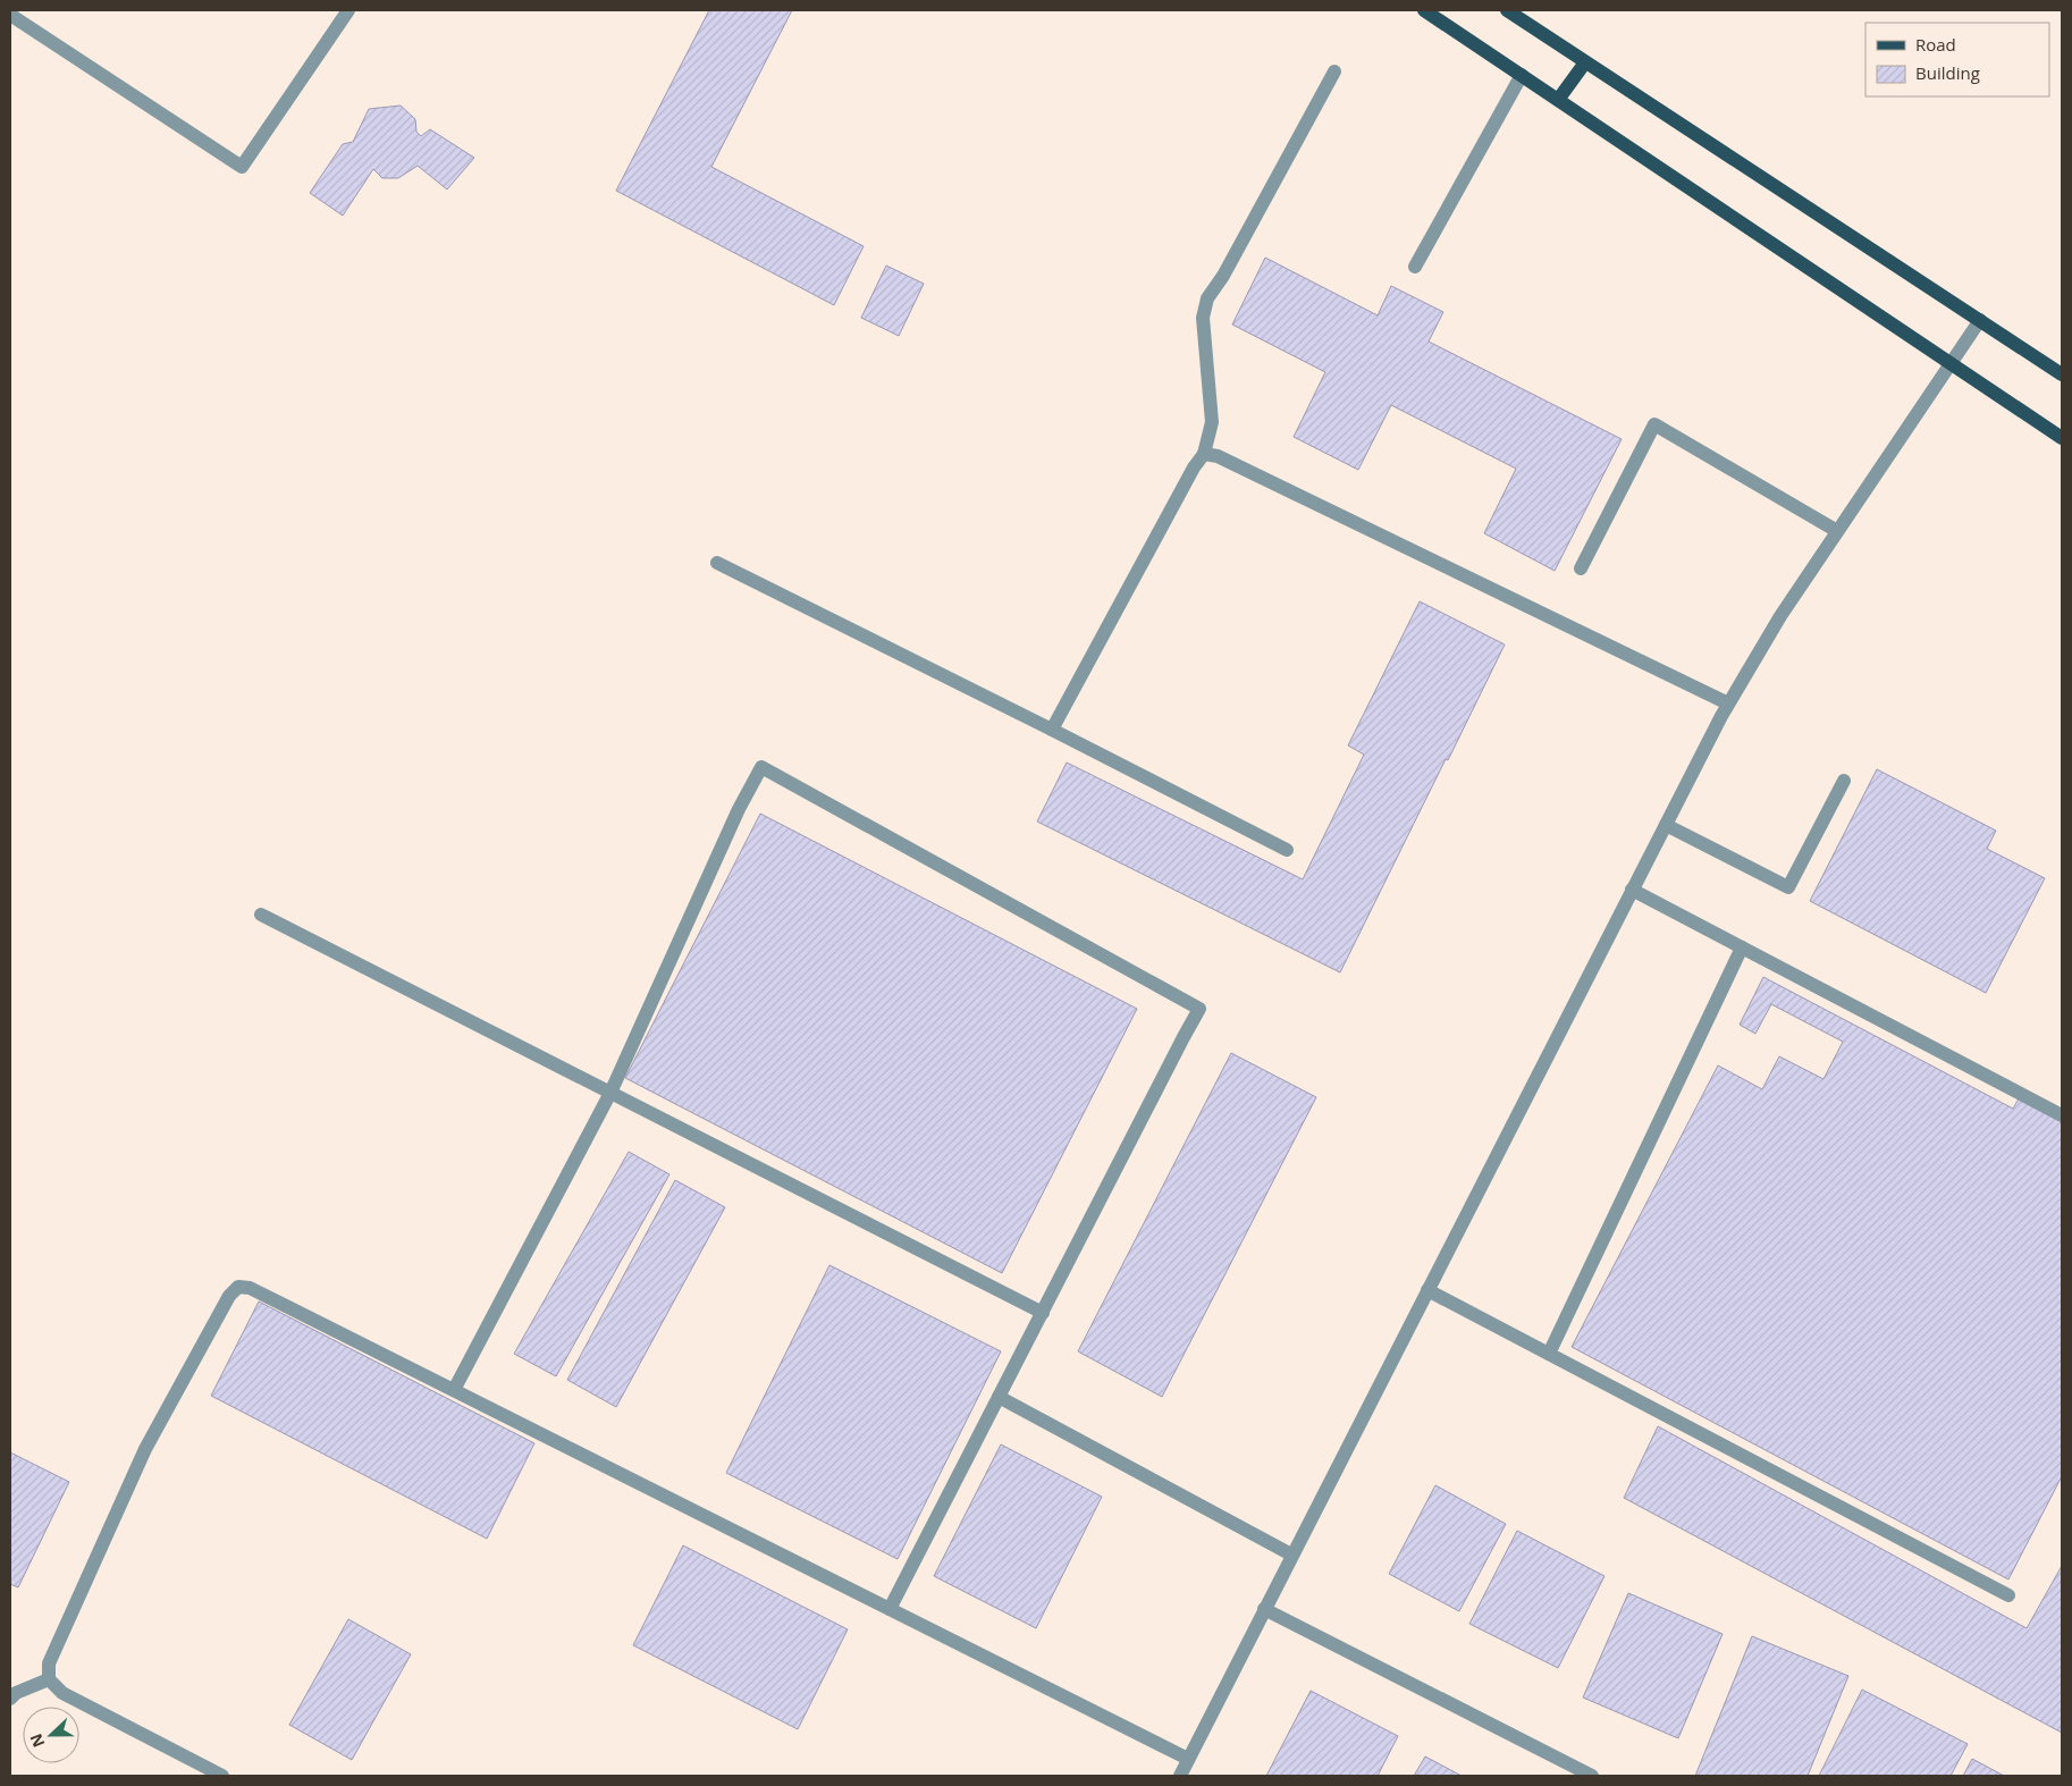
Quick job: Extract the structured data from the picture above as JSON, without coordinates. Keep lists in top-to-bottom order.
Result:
{
  "legend": ["Road", "Building"],
  "north": "left"
}
